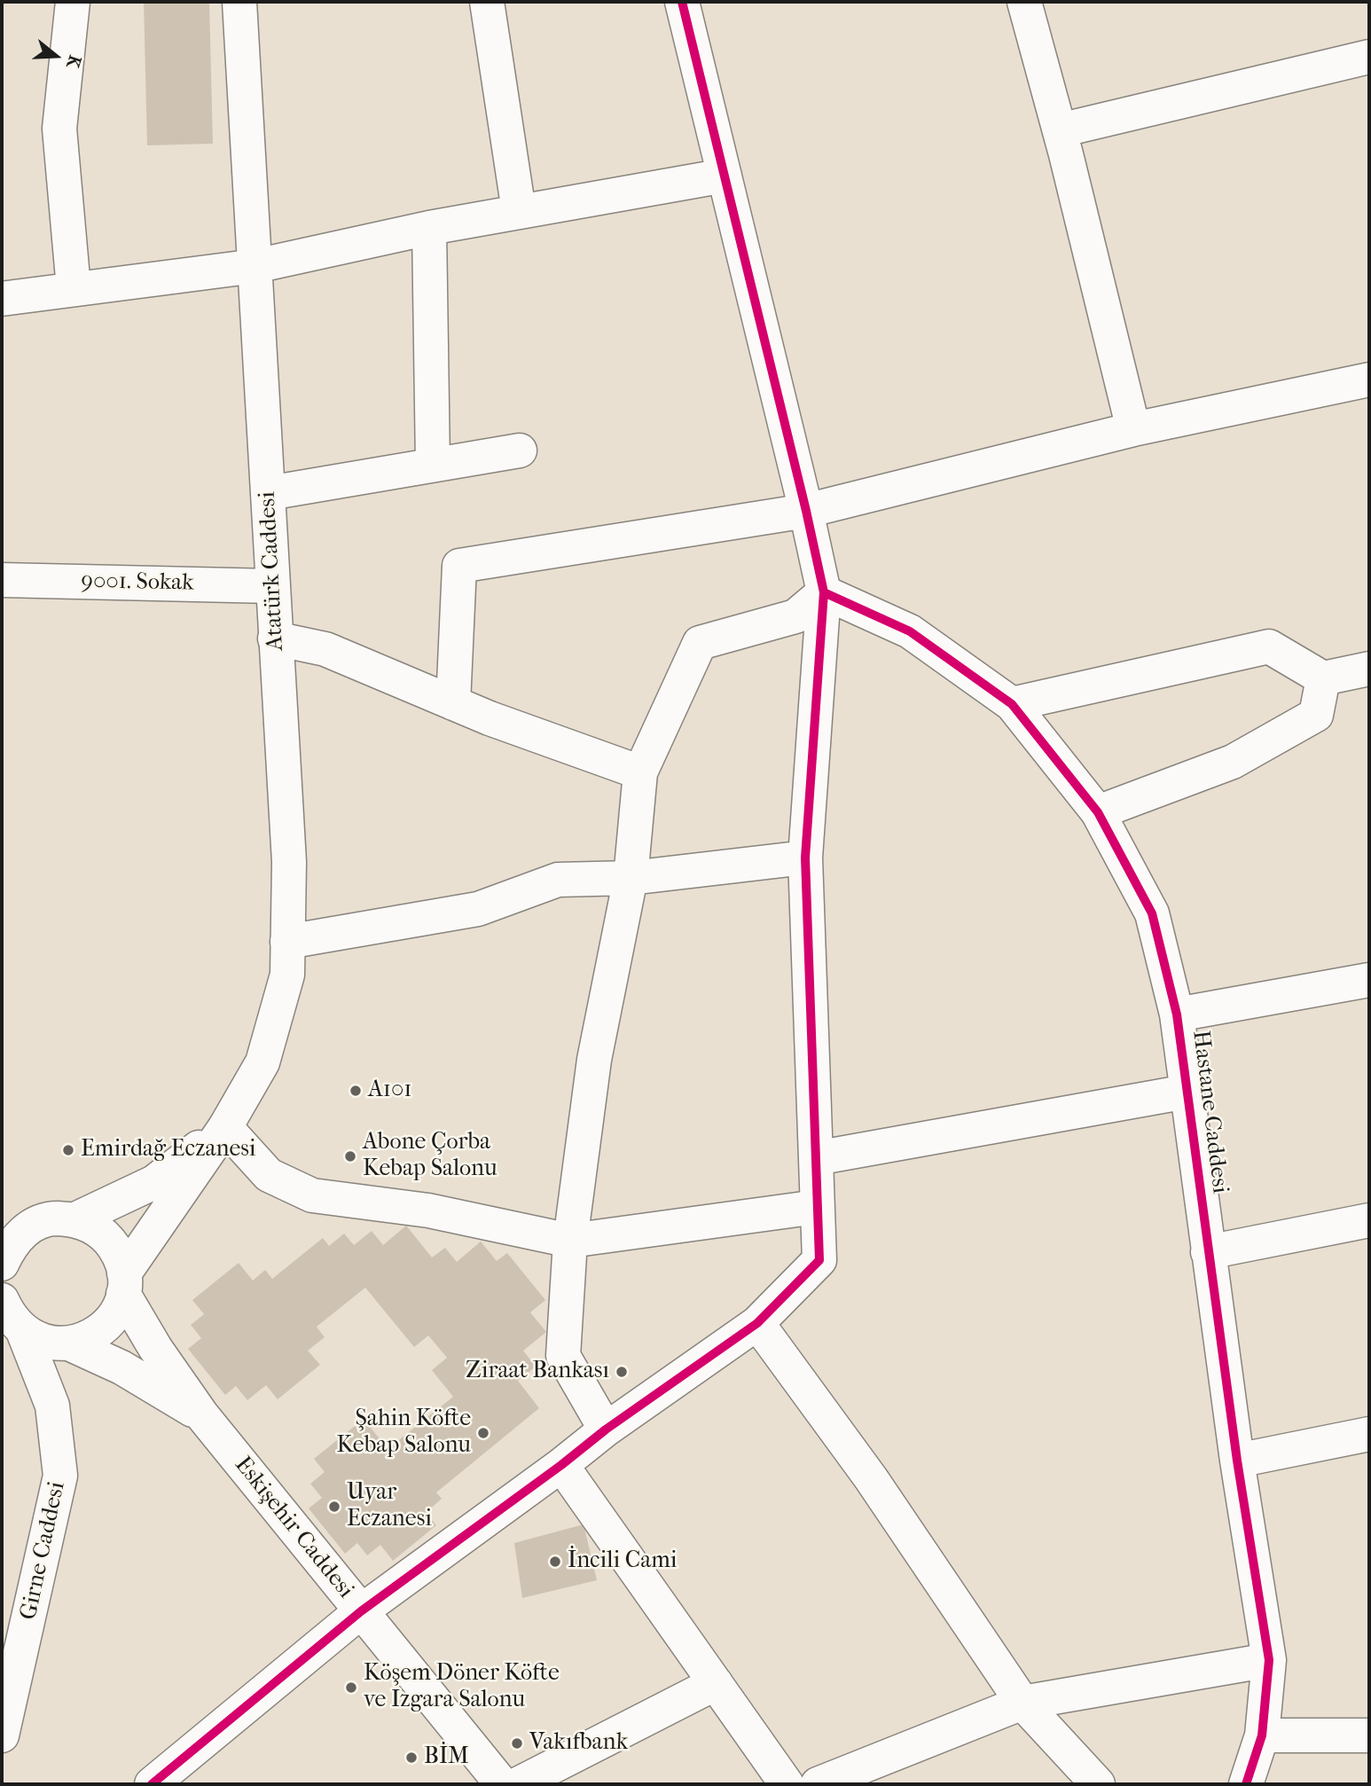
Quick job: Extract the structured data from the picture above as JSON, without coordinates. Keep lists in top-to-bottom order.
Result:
{
  "streets": {
    "street": [
      "Atatürk Caddesi",
      "9001. Sokak",
      "Hastane Caddesi",
      "Eskişehir Caddesi",
      "Girne Caddesi"
    ]
  },
  "crossings": [
    ["Atatürk Caddesi", "9001. Sokak"],
    ["Atatürk Caddesi", "Eskişehir Caddesi"],
    ["Eskişehir Caddesi", "Girne Caddesi"]
  ],
  "places": [
    "A101",
    "Emirdağ Eczanesi",
    "Abone Çorba Kebap Salonu",
    "Ziraat Bankası",
    "Şahin Köfte Kebap Salonu",
    "Uyar Eczanesi",
    "İncili Cami",
    "Köşem Döner Köfte ve Izgara Salonu",
    "Vakıfbank",
    "BİM"
  ],
  "north": "right"
}
